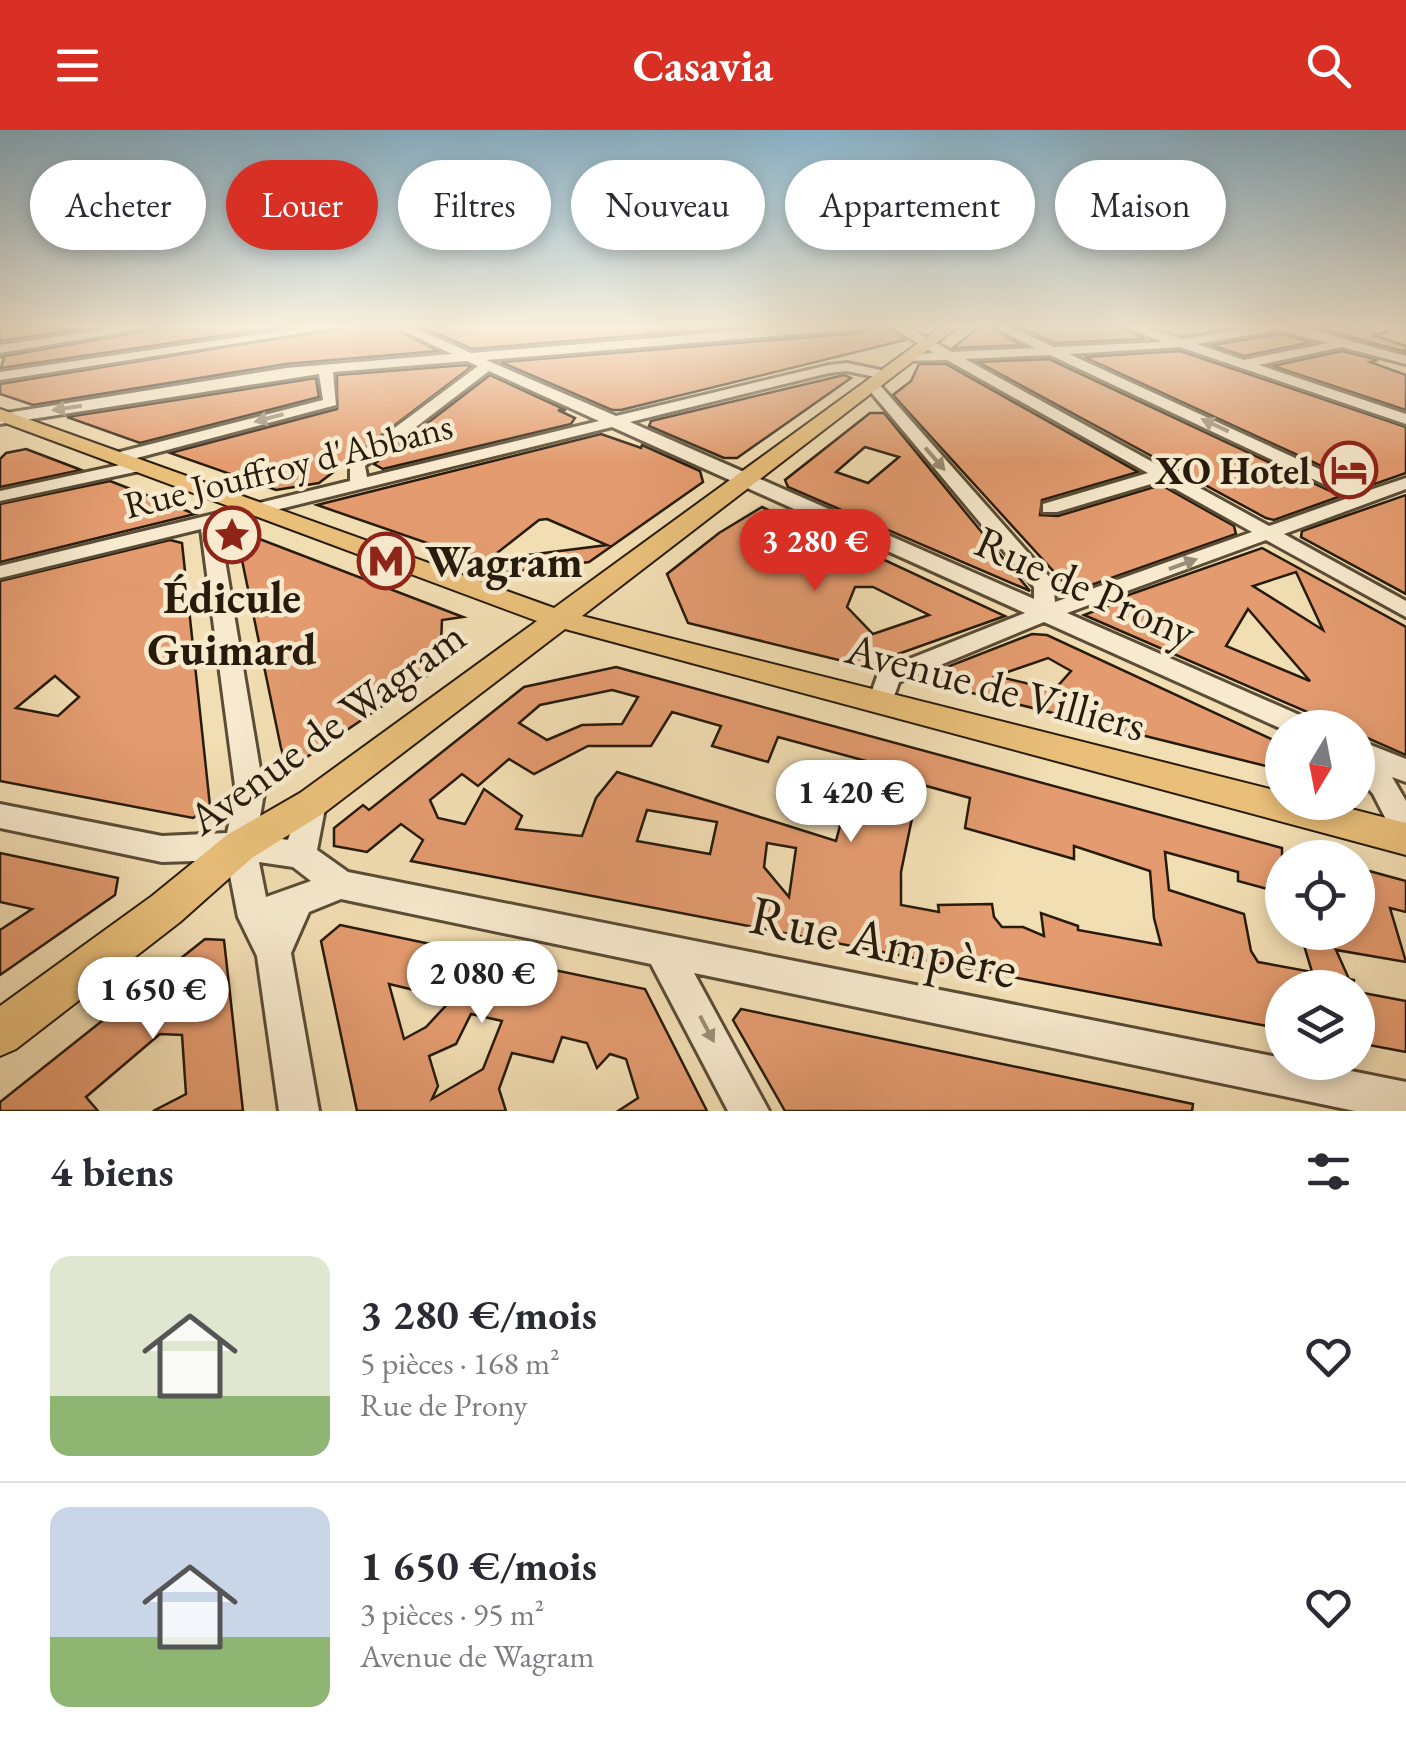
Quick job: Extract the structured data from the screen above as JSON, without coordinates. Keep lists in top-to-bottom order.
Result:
{
  "streets": {
    "main road": ["Avenue de Villiers", "Avenue de Wagram"],
    "street": ["Rue Jouffroy d'Abbans", "Rue de Prony", "Rue Ampère"]
  },
  "crossings": [
    ["Rue Jouffroy d'Abbans", "Rue de Prony"],
    ["Rue Jouffroy d'Abbans", "Avenue de Villiers"],
    ["Rue Jouffroy d'Abbans", "Avenue de Wagram"],
    ["Rue de Prony", "Avenue de Wagram"],
    ["Avenue de Villiers", "Avenue de Wagram"]
  ],
  "places": {
    "hotel": ["XO Hotel"],
    "place": ["Édicule Guimard"],
    "metro station": ["Wagram"]
  },
  "north": "bottom",
  "page": {
    "header": "Casavia",
    "chip": [
      "Acheter",
      "Louer",
      "Filtres",
      "Nouveau",
      "Appartement",
      "Maison"
    ],
    "price": [
      "3 280 €",
      "1 420 €",
      "2 080 €",
      "1 650 €"
    ],
    "heading": "4 biens",
    "list": [
      {
        "name": "3 280 €/mois",
        "note": "5 pièces · 168 m² · Rue de Prony"
      },
      {
        "name": "1 650 €/mois",
        "note": "3 pièces · 95 m² · Avenue de Wagram"
      }
    ]
  }
}
